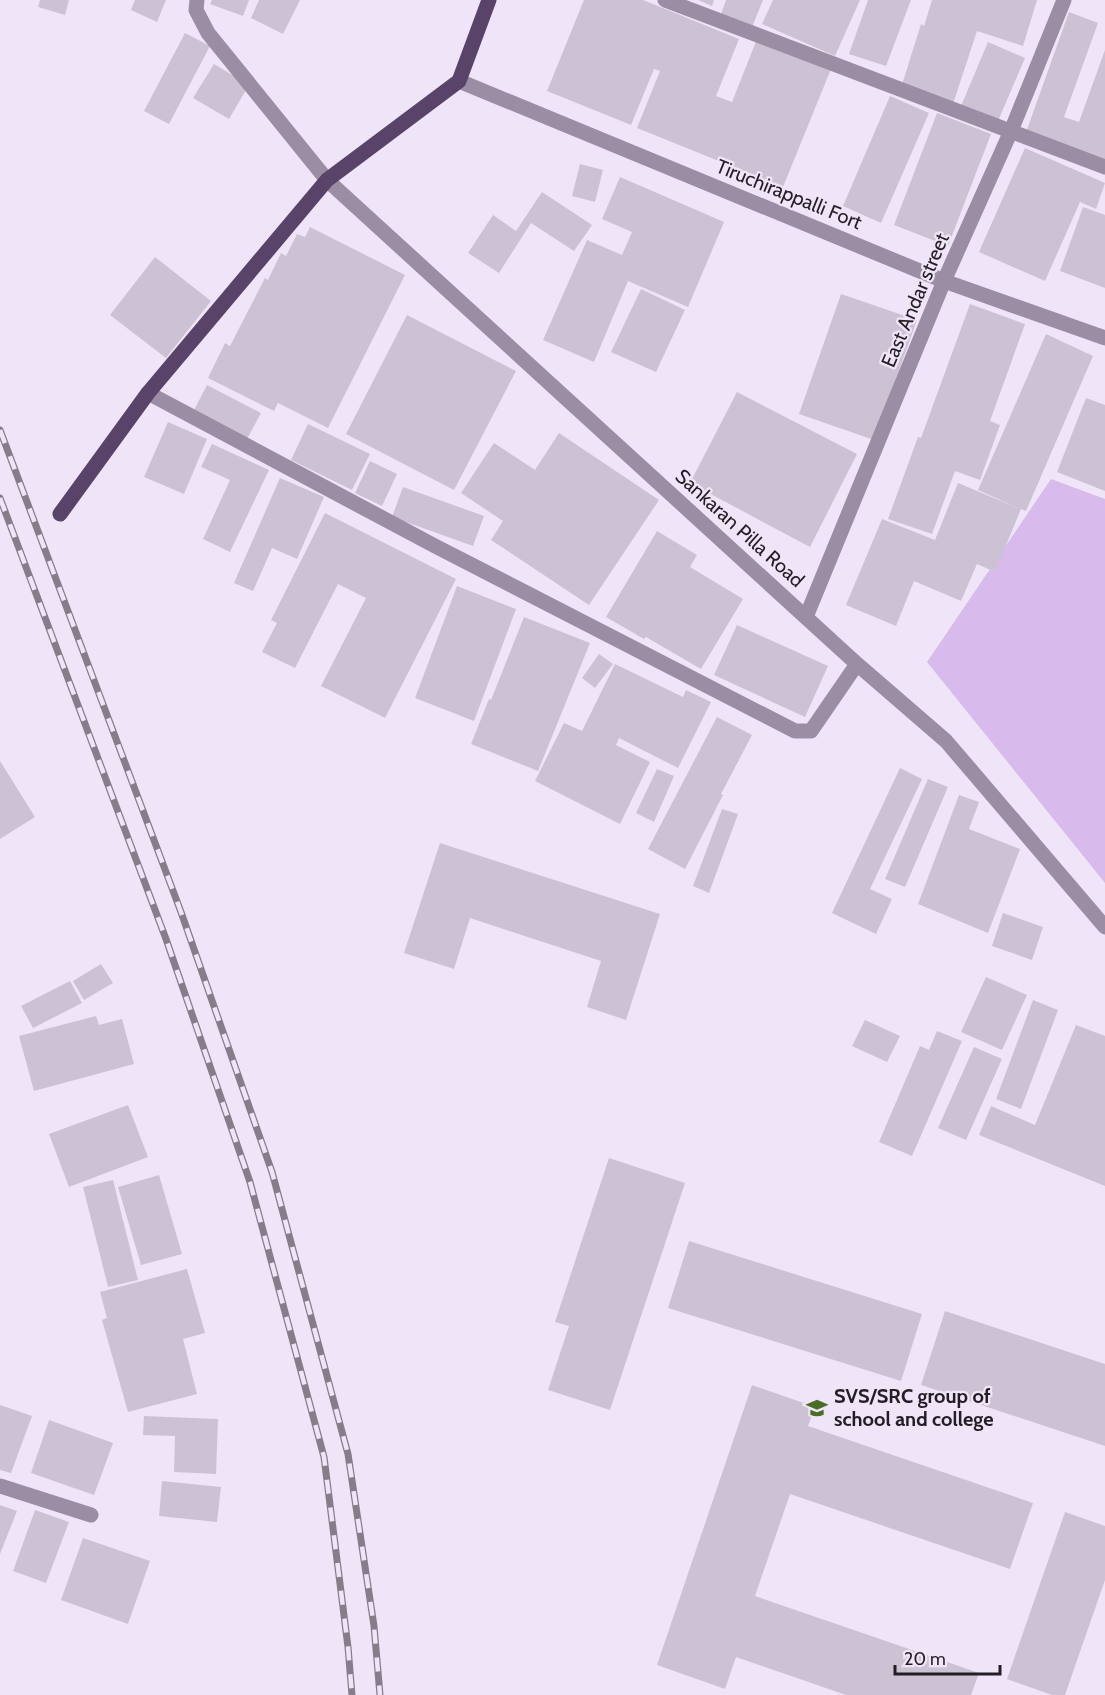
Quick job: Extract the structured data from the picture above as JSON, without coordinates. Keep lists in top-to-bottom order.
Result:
{
  "streets": {
    "street": ["Tiruchirappalli Fort", "East Andar street", "Sankaran Pilla Road"]
  },
  "crossings": [
    ["Tiruchirappalli Fort", "East Andar street"],
    ["East Andar street", "Sankaran Pilla Road"]
  ],
  "places": {
    "school or university": ["SVS/SRC group of school and college"]
  },
  "scale_bar": "20 m"
}
